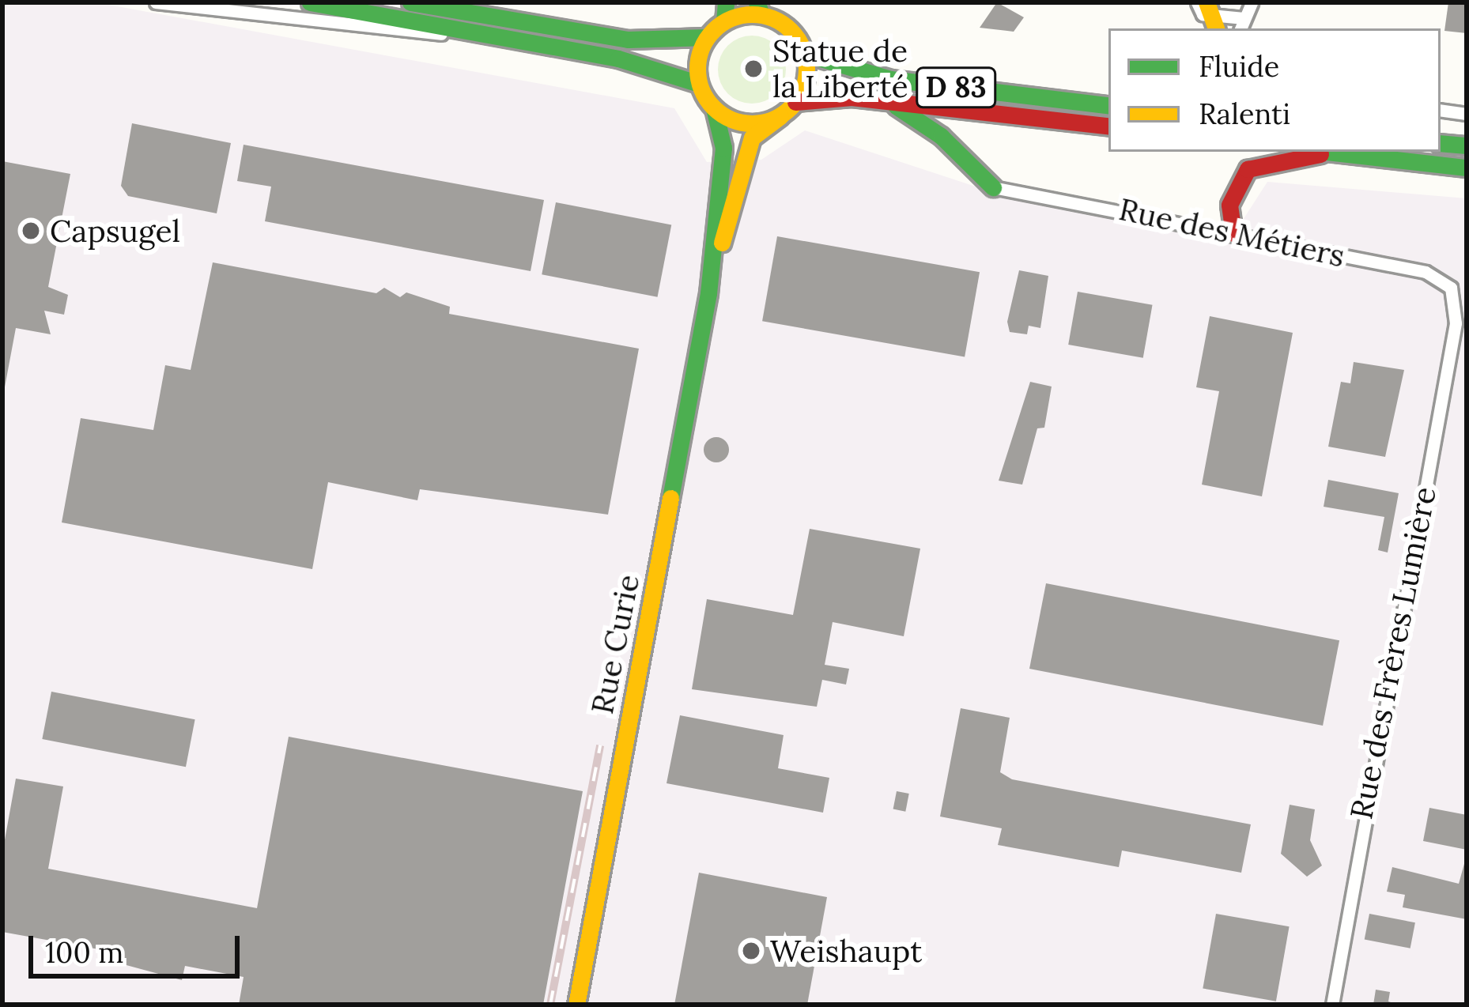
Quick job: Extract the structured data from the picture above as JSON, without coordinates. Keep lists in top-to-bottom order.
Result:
{
  "streets": {
    "main road": ["D 83", "Rue Curie"],
    "street": ["Rue des Métiers", "Rue des Frères Lumière"]
  },
  "crossings": [
    ["D 83", "Rue Curie"],
    ["Rue des Métiers", "Rue des Frères Lumière"]
  ],
  "places": ["Statue de la Liberté", "Capsugel", "Weishaupt"],
  "legend": ["Fluide", "Ralenti"],
  "scale_bar": "100 m"
}
